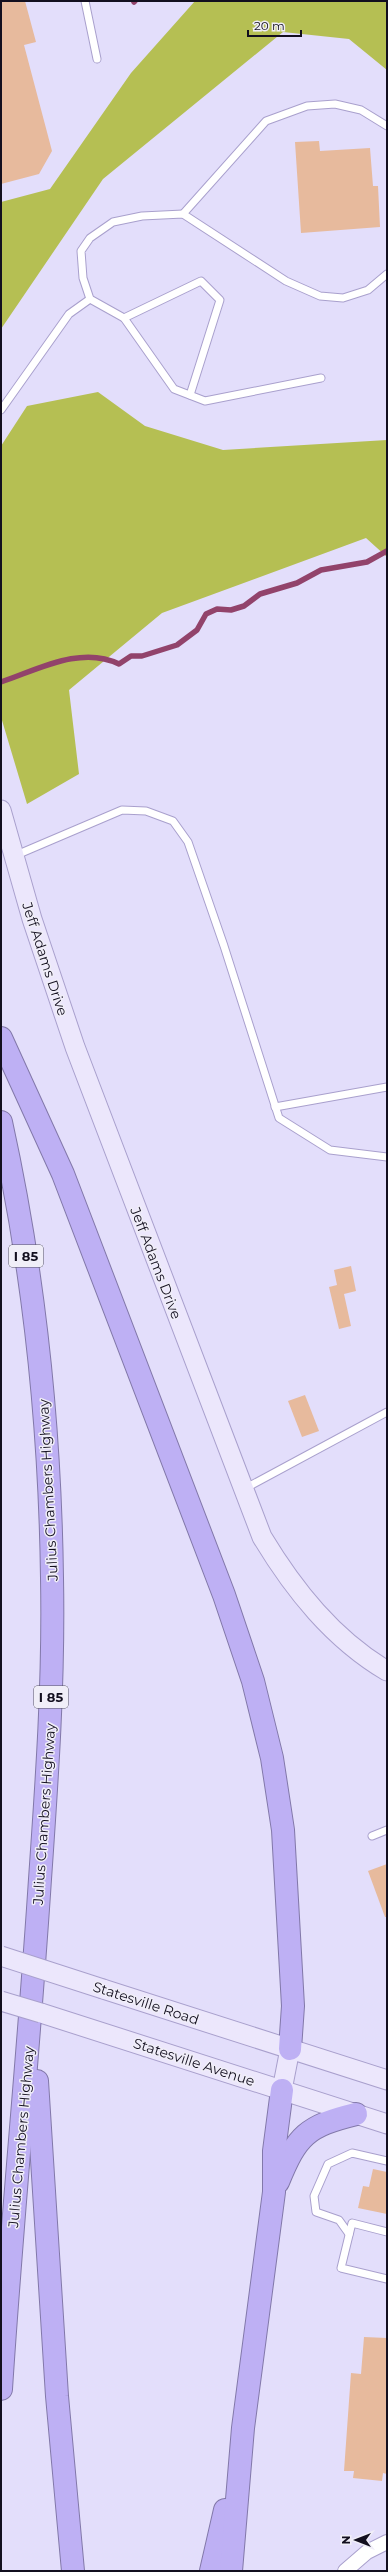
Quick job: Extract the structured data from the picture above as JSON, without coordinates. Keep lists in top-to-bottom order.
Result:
{
  "streets": {
    "highway": ["I 85", "Julius Chambers Highway"],
    "street": ["Jeff Adams Drive", "Statesville Road", "Statesville Avenue"]
  },
  "scale_bar": "20 m",
  "north": "left"
}
